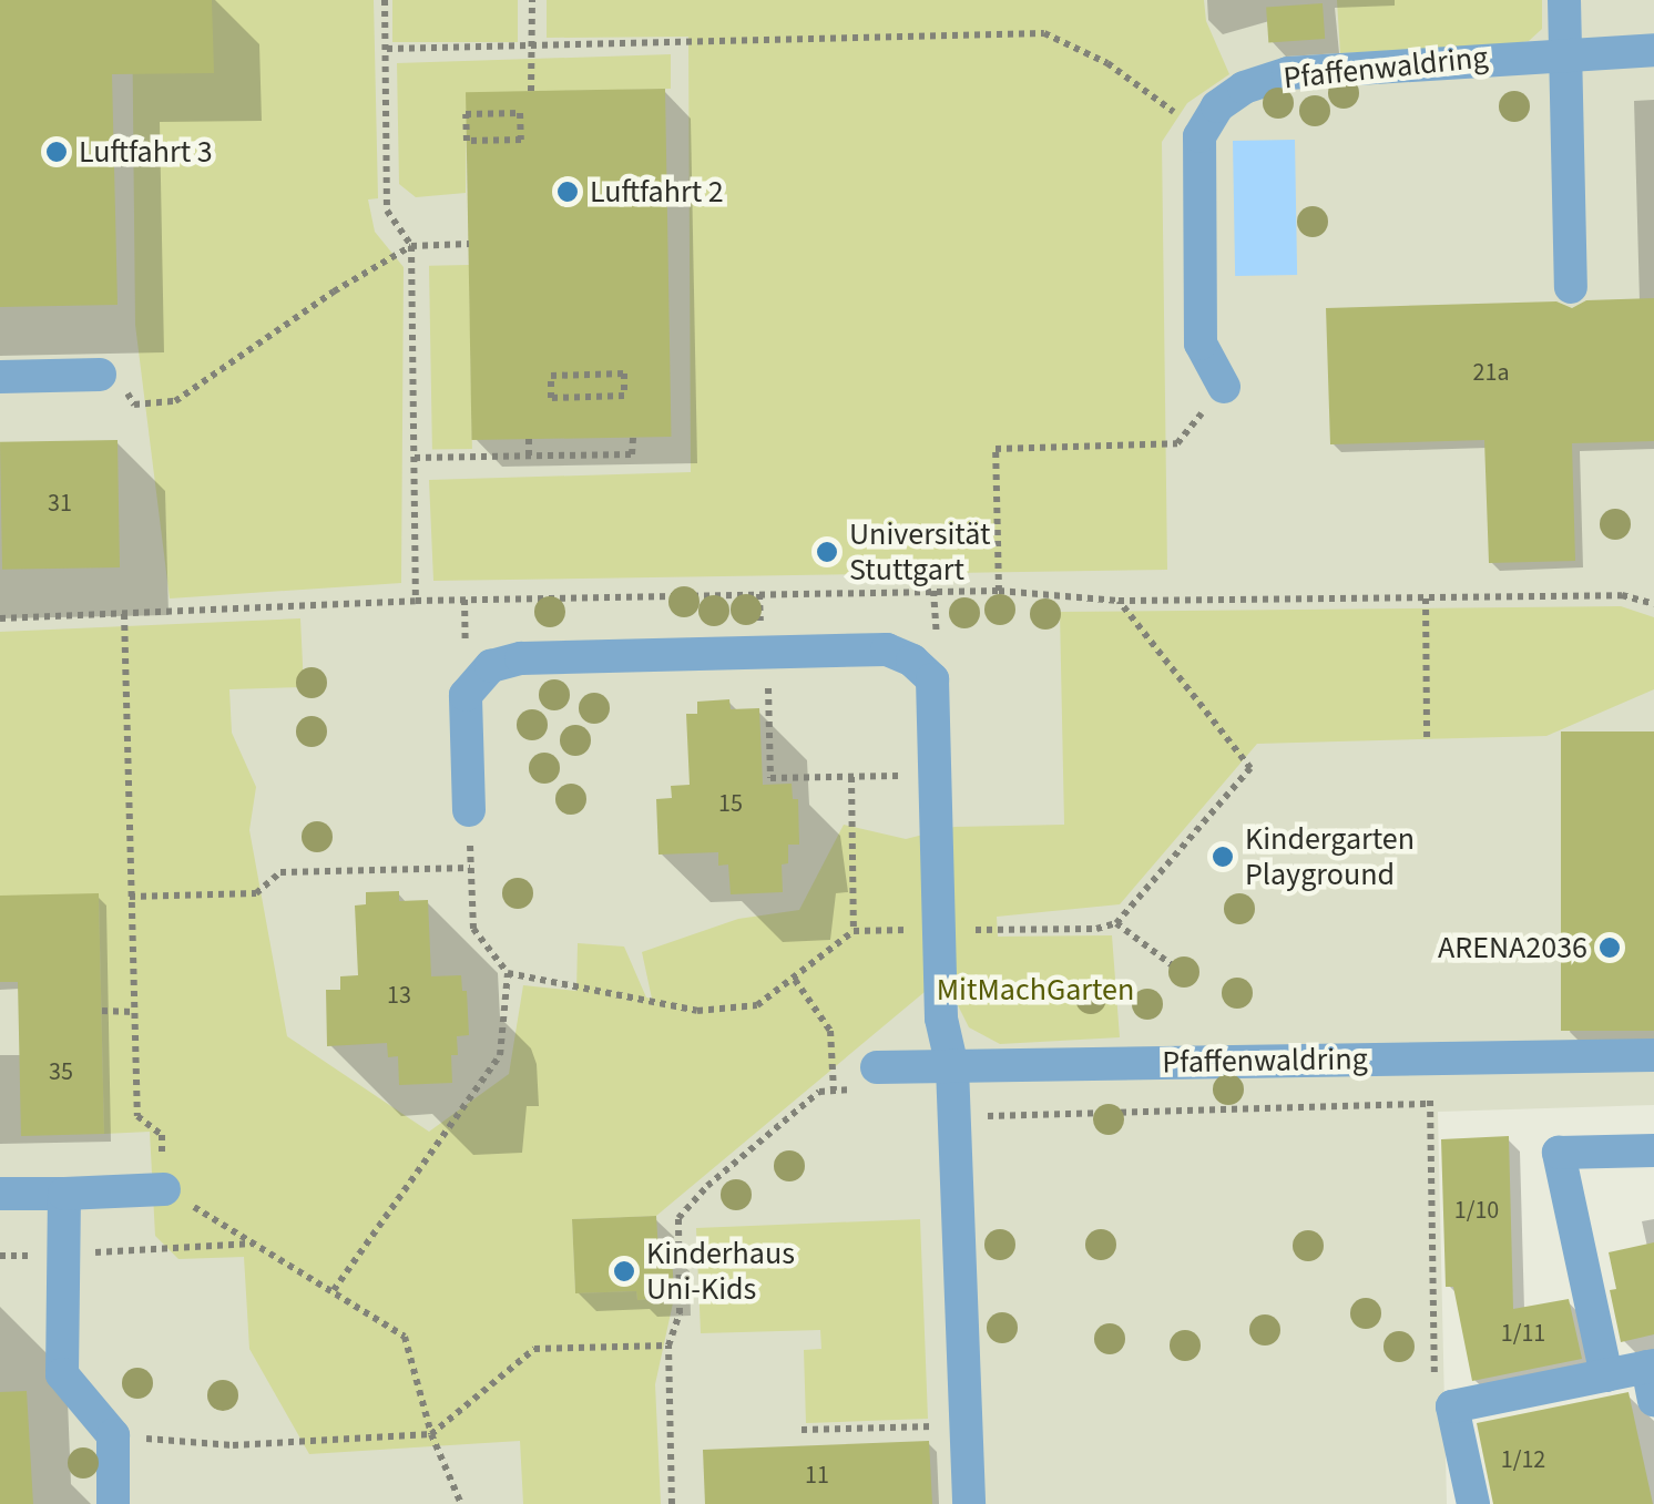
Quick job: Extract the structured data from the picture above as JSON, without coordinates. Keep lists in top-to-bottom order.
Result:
{
  "streets": {
    "street": ["Pfaffenwaldring"]
  },
  "parks": ["MitMachGarten"],
  "places": [
    "Luftfahrt 3",
    "Luftfahrt 2",
    "Universität Stuttgart",
    "Kindergarten Playground",
    "ARENA2036",
    "Kinderhaus Uni-Kids"
  ],
  "house_numbers": [
    "21a",
    "31",
    "15",
    "13",
    "35",
    "1/10",
    "1/11",
    "1/12",
    "11"
  ]
}
